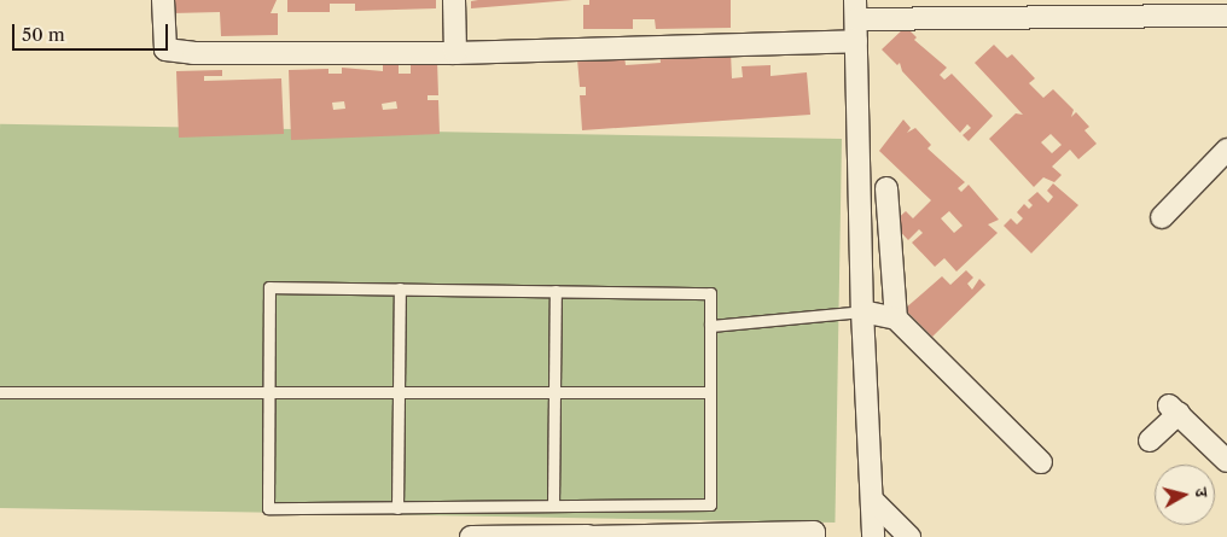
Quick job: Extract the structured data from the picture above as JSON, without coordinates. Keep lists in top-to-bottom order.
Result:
{
  "scale_bar": "50 m",
  "north": "right"
}
